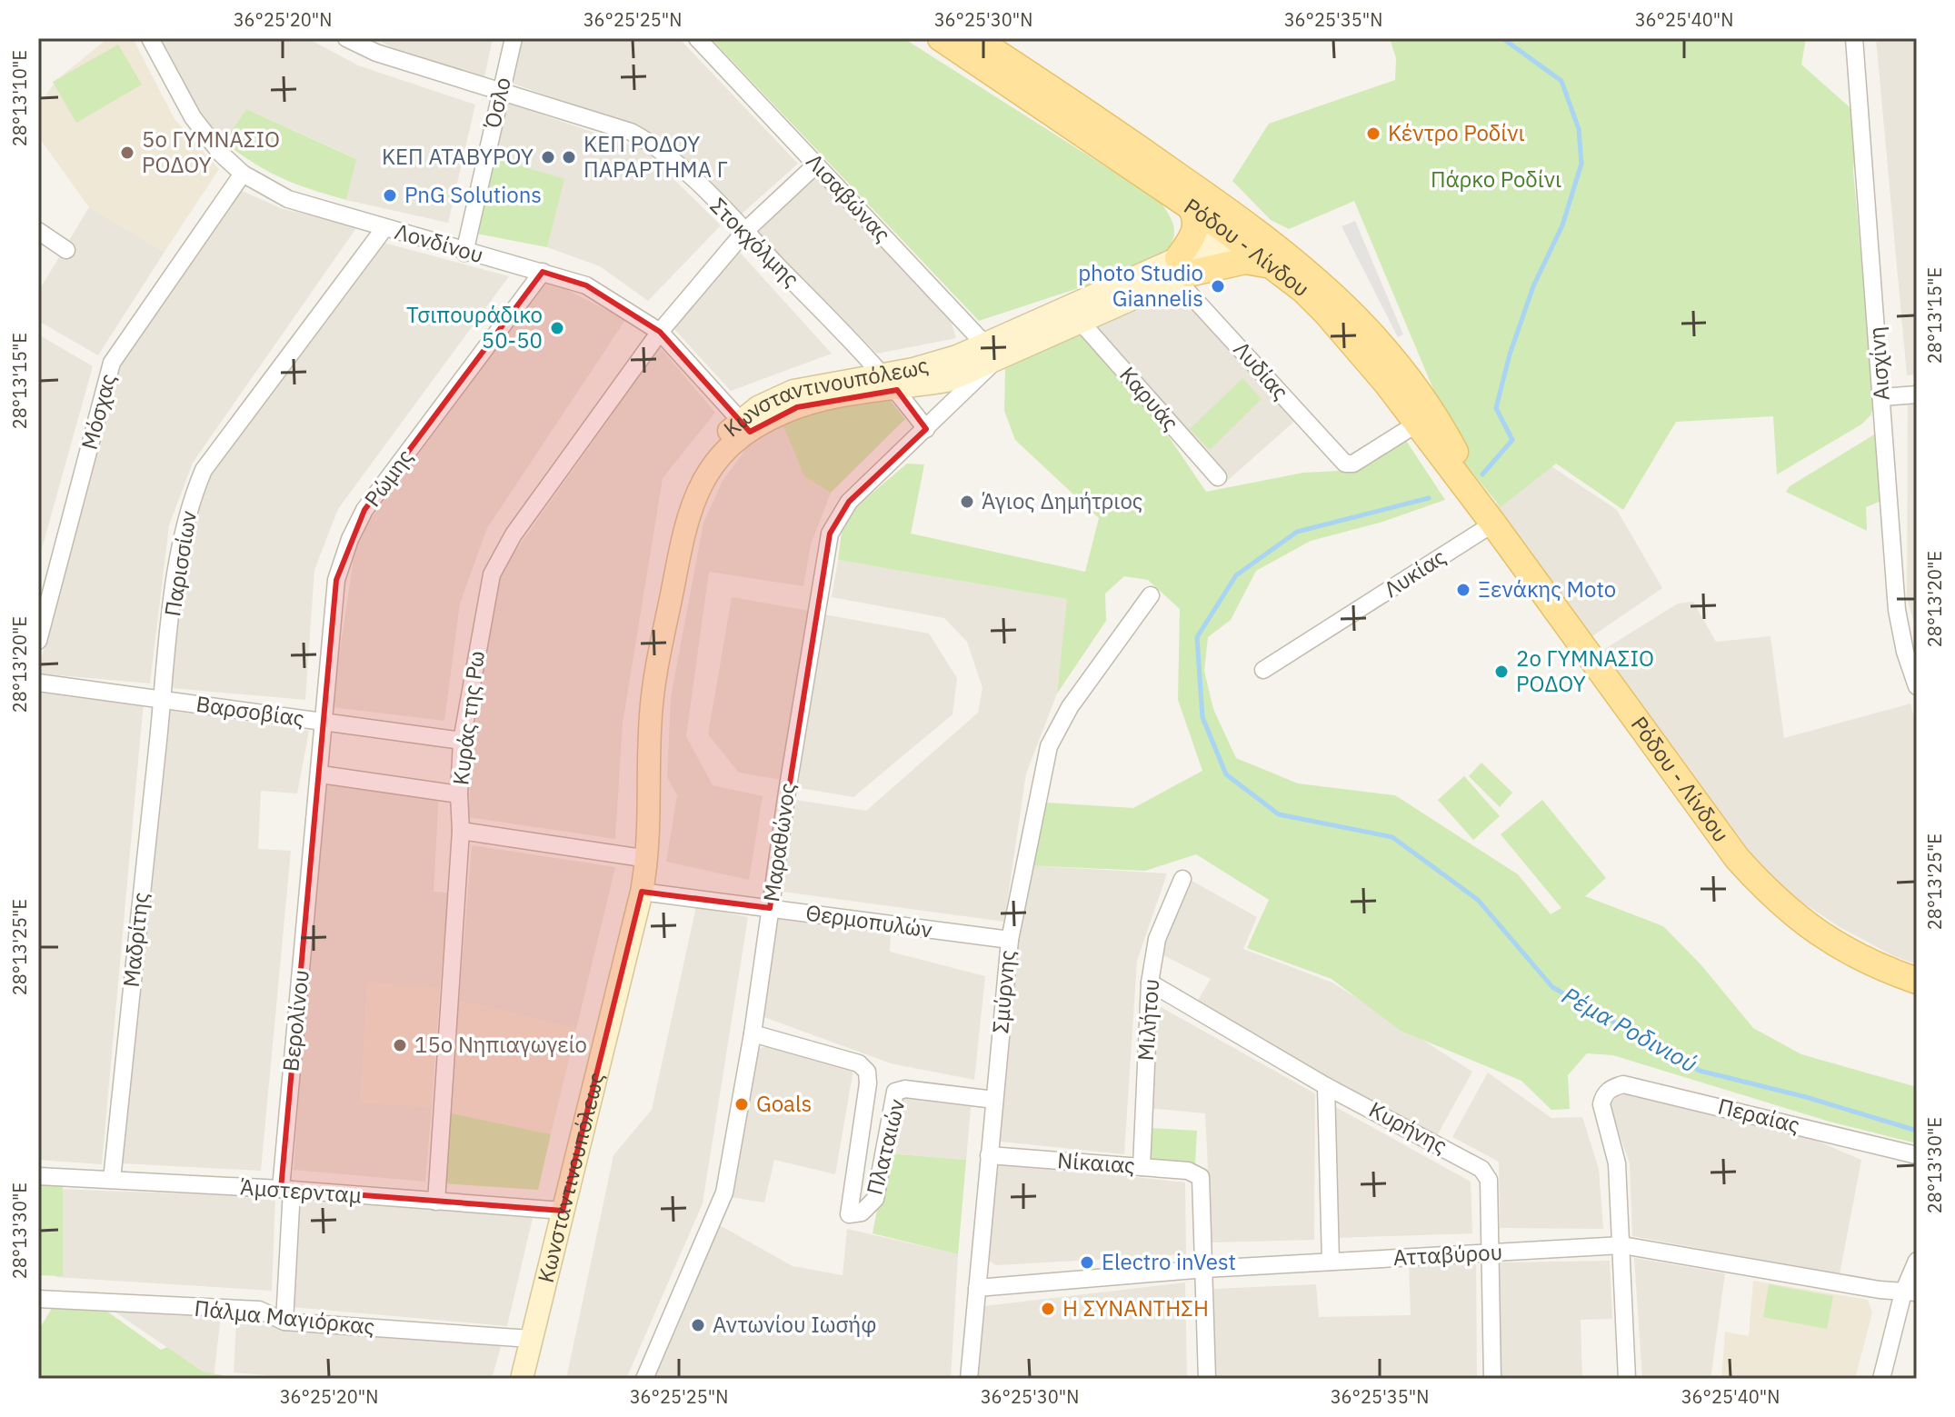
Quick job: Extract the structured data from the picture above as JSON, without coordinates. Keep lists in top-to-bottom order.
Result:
{
  "streets": {
    "main road": ["Ρόδου - Λίνδου", "Κωνσταντινουπόλεως"],
    "street": [
      "Όσλο",
      "Λισαβώνας",
      "Στοκχόλμης",
      "Λονδίνου",
      "Αισχίνη",
      "Λυδίας",
      "Καρυάς",
      "Μόσχας",
      "Ρώμης",
      "Παρισσίων",
      "Λυκίας",
      "Βαρσοβίας",
      "Κυράς της Ρω",
      "Μαραθώνος",
      "Θερμοπυλών",
      "Μαδρίτης",
      "Σμύρνης",
      "Μιλήτου",
      "Βερολίνου",
      "Περαίας",
      "Κυρήνης",
      "Πλαταιών",
      "Νίκαιας",
      "Άμστερνταμ",
      "Ατταβύρου",
      "Πάλμα Μαγιόρκας"
    ]
  },
  "crossings": [
    ["Όσλο", "Στοκχόλμης"],
    ["Όσλο", "Λονδίνου"],
    ["Λισαβώνας", "Κωνσταντινουπόλεως"],
    ["Λισαβώνας", "Κυράς της Ρω"],
    ["Λισαβώνας", "Μαραθώνος"],
    ["Στοκχόλμης", "Κωνσταντινουπόλεως"],
    ["Στοκχόλμης", "Κυράς της Ρω"],
    ["Στοκχόλμης", "Μαραθώνος"],
    ["Λονδίνου", "Κωνσταντινουπόλεως"],
    ["Λονδίνου", "Μόσχας"],
    ["Λονδίνου", "Ρώμης"],
    ["Λονδίνου", "Παρισσίων"],
    ["Λονδίνου", "Κυράς της Ρω"],
    ["Ρόδου - Λίνδου", "Λυδίας"],
    ["Ρόδου - Λίνδου", "Λυκίας"],
    ["Κωνσταντινουπόλεως", "Μαραθώνος"],
    ["Κωνσταντινουπόλεως", "Θερμοπυλών"],
    ["Κωνσταντινουπόλεως", "Άμστερνταμ"],
    ["Κωνσταντινουπόλεως", "Πάλμα Μαγιόρκας"],
    ["Ρώμης", "Βαρσοβίας"],
    ["Ρώμης", "Βερολίνου"],
    ["Παρισσίων", "Βαρσοβίας"],
    ["Παρισσίων", "Μαδρίτης"],
    ["Βαρσοβίας", "Κυράς της Ρω"],
    ["Βαρσοβίας", "Μαδρίτης"],
    ["Βαρσοβίας", "Βερολίνου"],
    ["Κυράς της Ρω", "Άμστερνταμ"],
    ["Μαραθώνος", "Θερμοπυλών"],
    ["Μαραθώνος", "Πλαταιών"],
    ["Θερμοπυλών", "Σμύρνης"],
    ["Μαδρίτης", "Άμστερνταμ"],
    ["Σμύρνης", "Πλαταιών"],
    ["Σμύρνης", "Νίκαιας"],
    ["Σμύρνης", "Ατταβύρου"],
    ["Μιλήτου", "Κυρήνης"],
    ["Μιλήτου", "Νίκαιας"],
    ["Βερολίνου", "Άμστερνταμ"],
    ["Βερολίνου", "Πάλμα Μαγιόρκας"],
    ["Περαίας", "Ατταβύρου"],
    ["Κυρήνης", "Ατταβύρου"],
    ["Νίκαιας", "Ατταβύρου"]
  ],
  "water": ["Ρέμα Ροδινιού"],
  "parks": ["Πάρκο Ροδίνι"],
  "places": [
    "Κέντρο Ροδίνι",
    "5ο ΓΥΜΝΑΣΙΟ ΡΟΔΟΥ",
    "ΚΕΠ ΑΤΑΒΥΡΟΥ",
    "ΚΕΠ ΡΟΔΟΥ ΠΑΡΑΡΤΗΜΑ Γ",
    "PnG Solutions",
    "photo Studio Giannelis",
    "Τσιπουράδικο 50-50",
    "Άγιος Δημήτριος",
    "Ξενάκης Moto",
    "2ο ΓΥΜΝΑΣΙΟ ΡΟΔΟΥ",
    "15ο Νηπιαγωγείο",
    "Goals",
    "Electro inVest",
    "Η ΣΥΝΑΝΤΗΣΗ",
    "Αντωνίου Ιωσήφ"
  ],
  "coordinates": [
    "36°25'20\"N",
    "36°25'25\"N",
    "36°25'30\"N",
    "36°25'35\"N",
    "36°25'40\"N",
    "28°13'10\"E",
    "28°13'15\"E",
    "28°13'20\"E",
    "28°13'25\"E",
    "28°13'30\"E"
  ]
}
